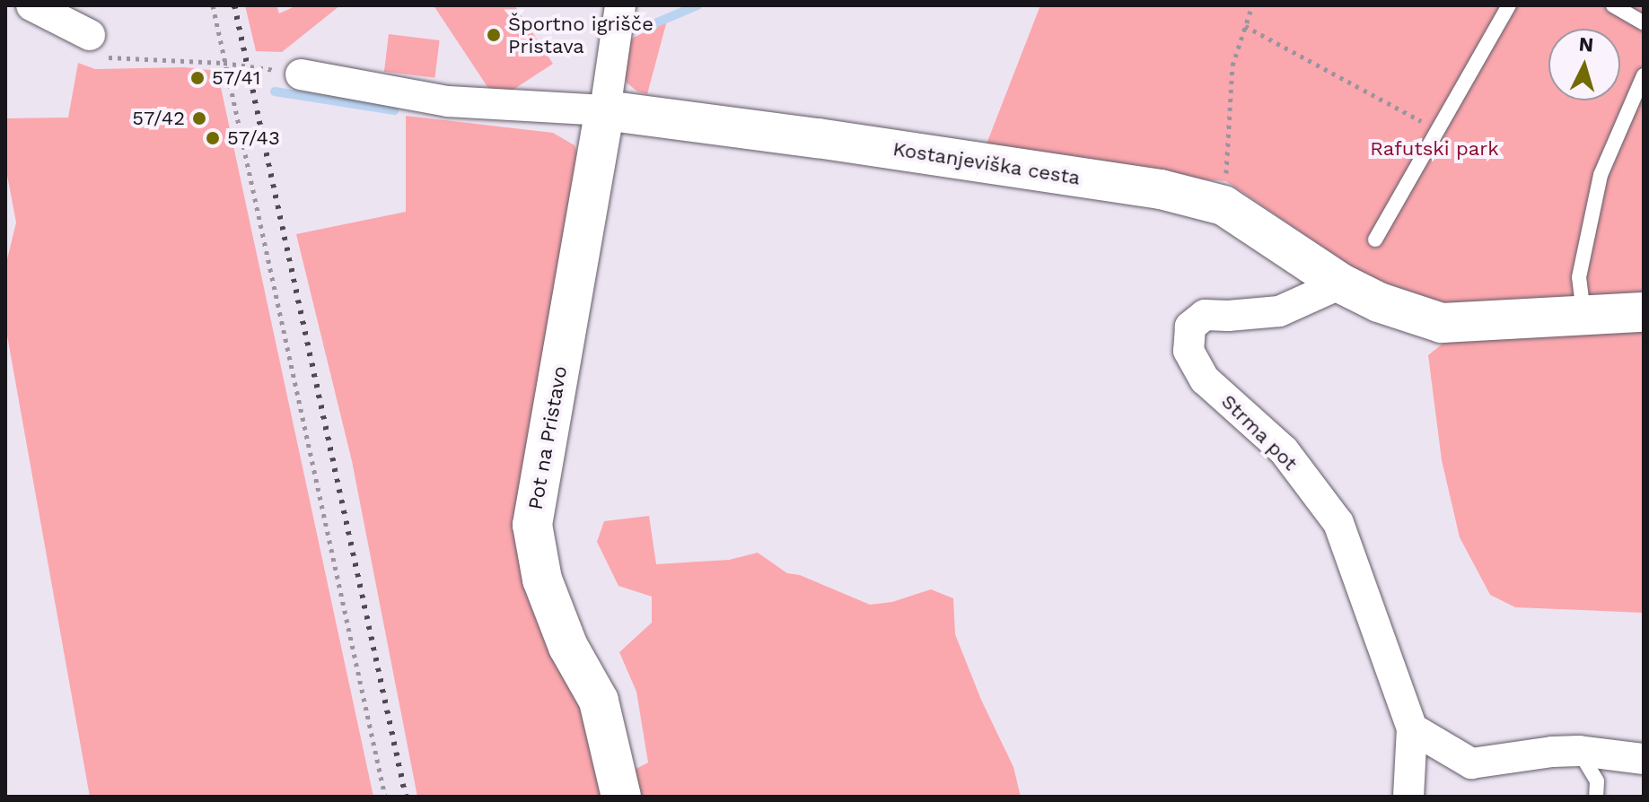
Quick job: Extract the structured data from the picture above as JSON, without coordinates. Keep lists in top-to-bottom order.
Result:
{
  "streets": {
    "street": ["Kostanjeviška cesta", "Strma pot", "Pot na Pristavo"]
  },
  "crossings": [
    ["Kostanjeviška cesta", "Strma pot"],
    ["Kostanjeviška cesta", "Pot na Pristavo"]
  ],
  "parks": ["Rafutski park"],
  "places": [
    "Športno igrišče Pristava",
    "57/41",
    "57/42",
    "57/43"
  ],
  "north": "top"
}
